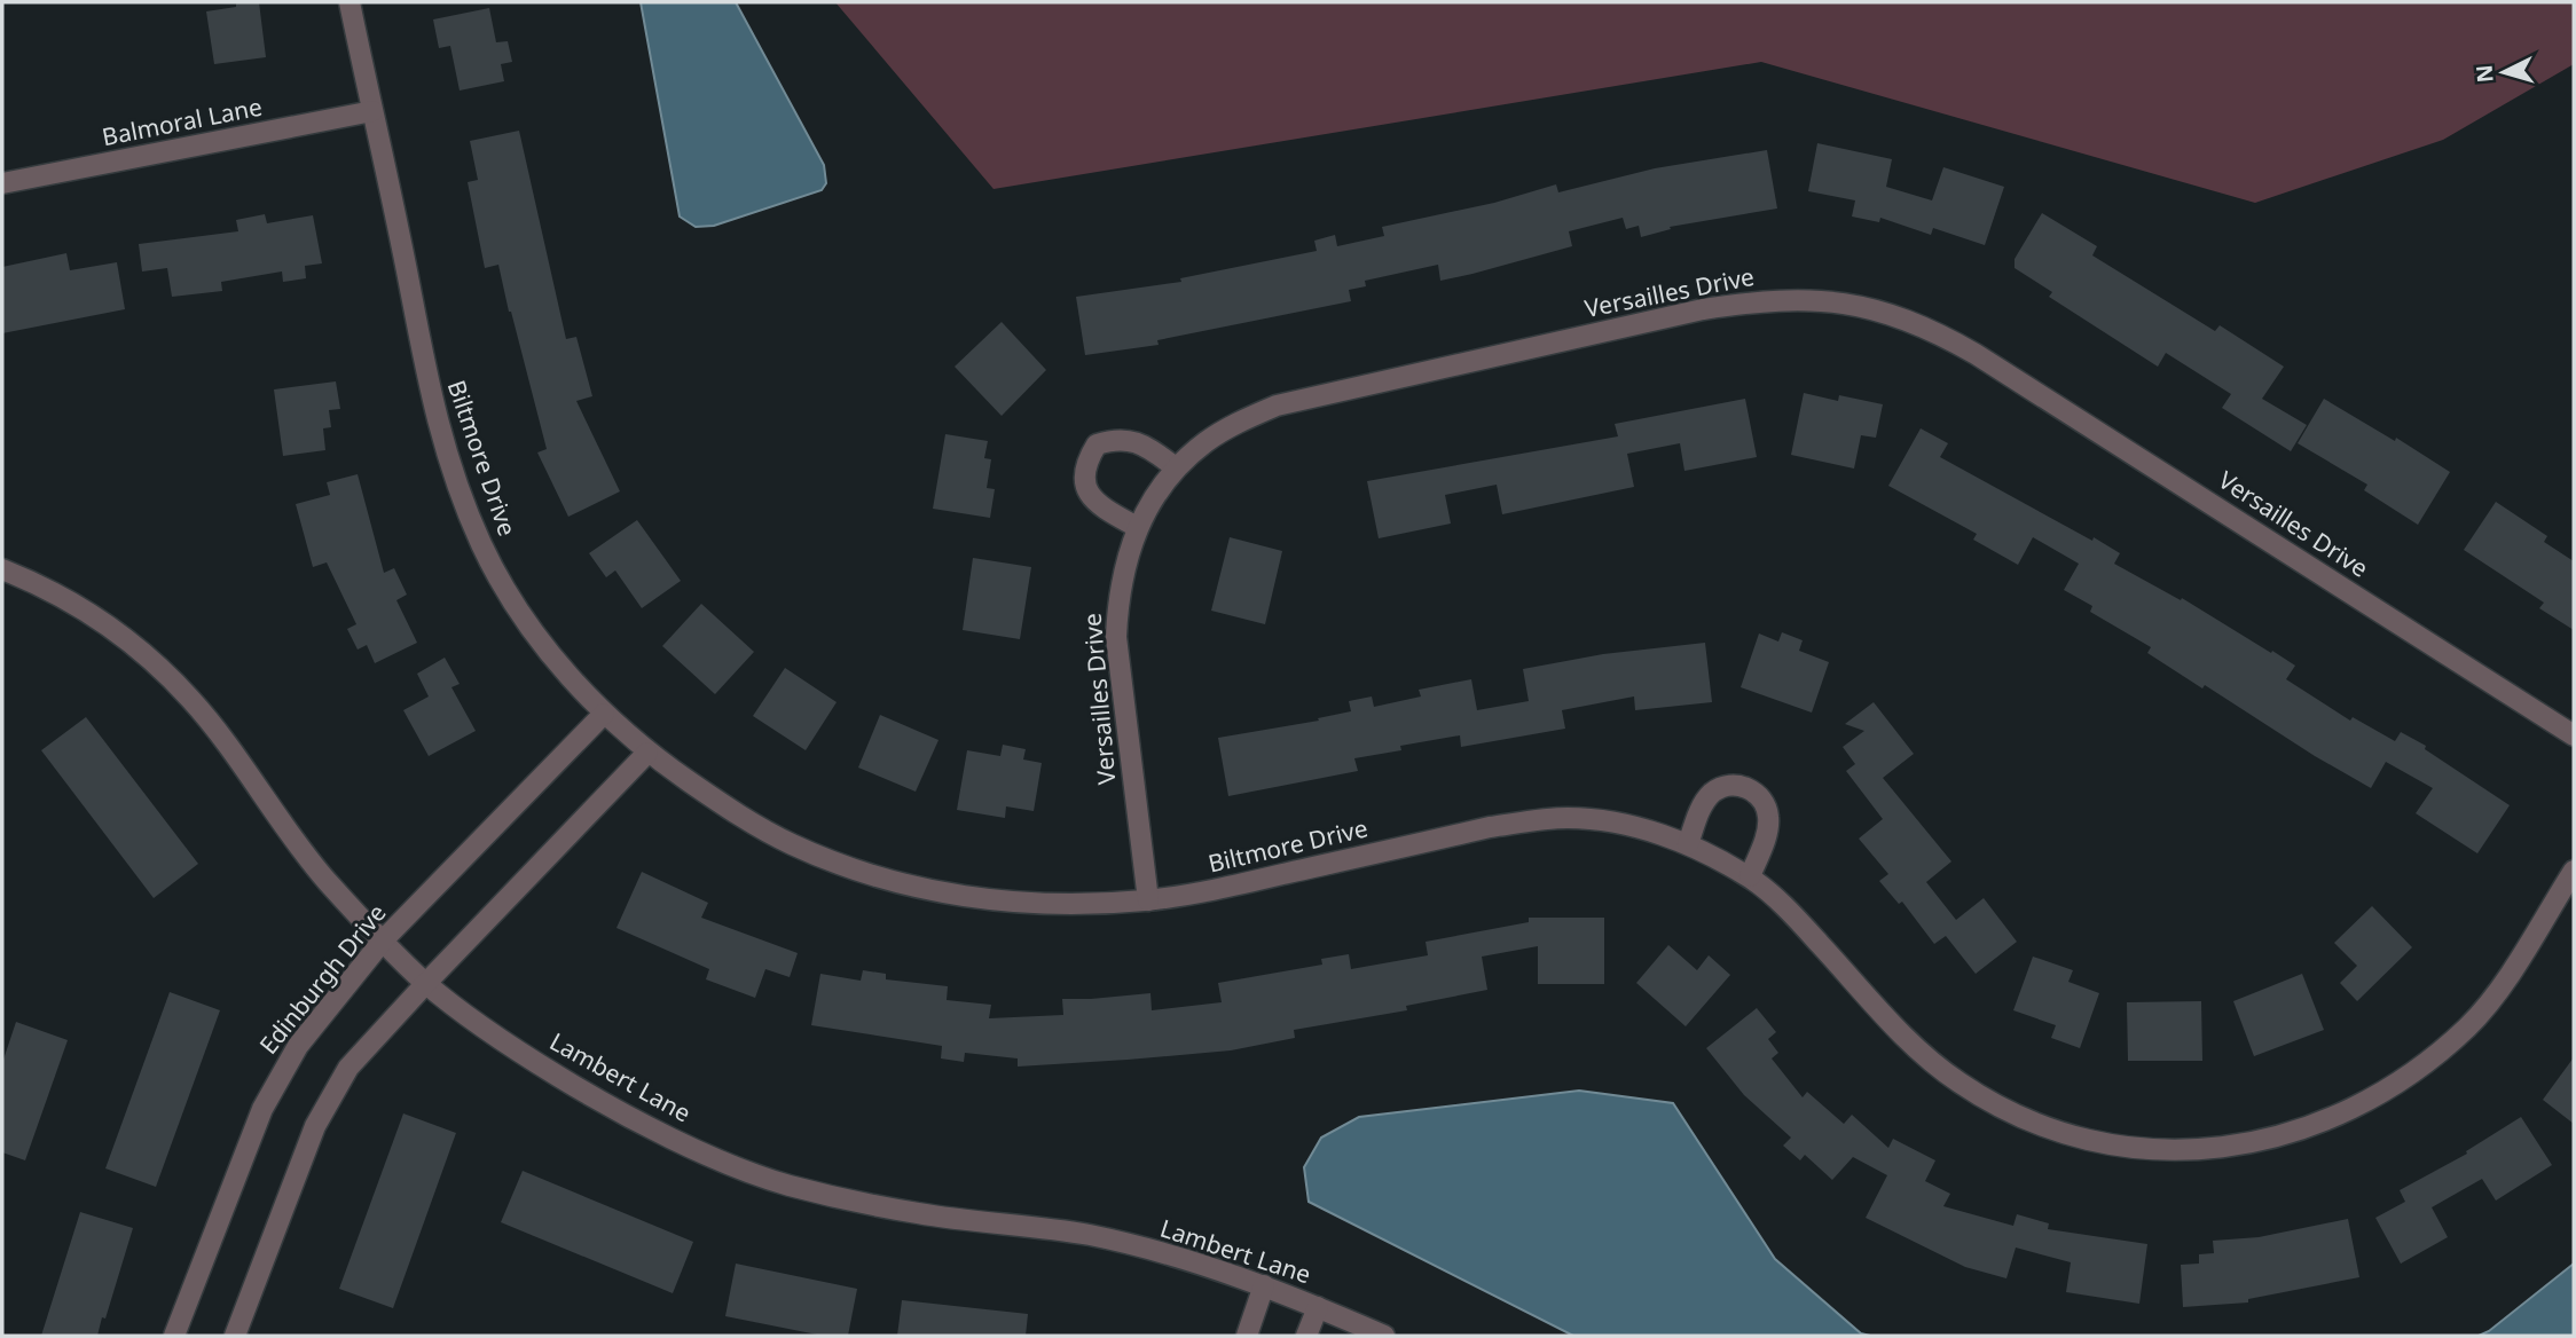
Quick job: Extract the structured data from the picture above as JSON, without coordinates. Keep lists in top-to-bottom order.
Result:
{
  "streets": {
    "street": [
      "Balmoral Lane",
      "Versailles Drive",
      "Biltmore Drive",
      "Edinburgh Drive",
      "Lambert Lane"
    ]
  },
  "crossings": [
    ["Balmoral Lane", "Biltmore Drive"],
    ["Versailles Drive", "Biltmore Drive"],
    ["Biltmore Drive", "Edinburgh Drive"],
    ["Edinburgh Drive", "Lambert Lane"]
  ],
  "north": "left"
}
